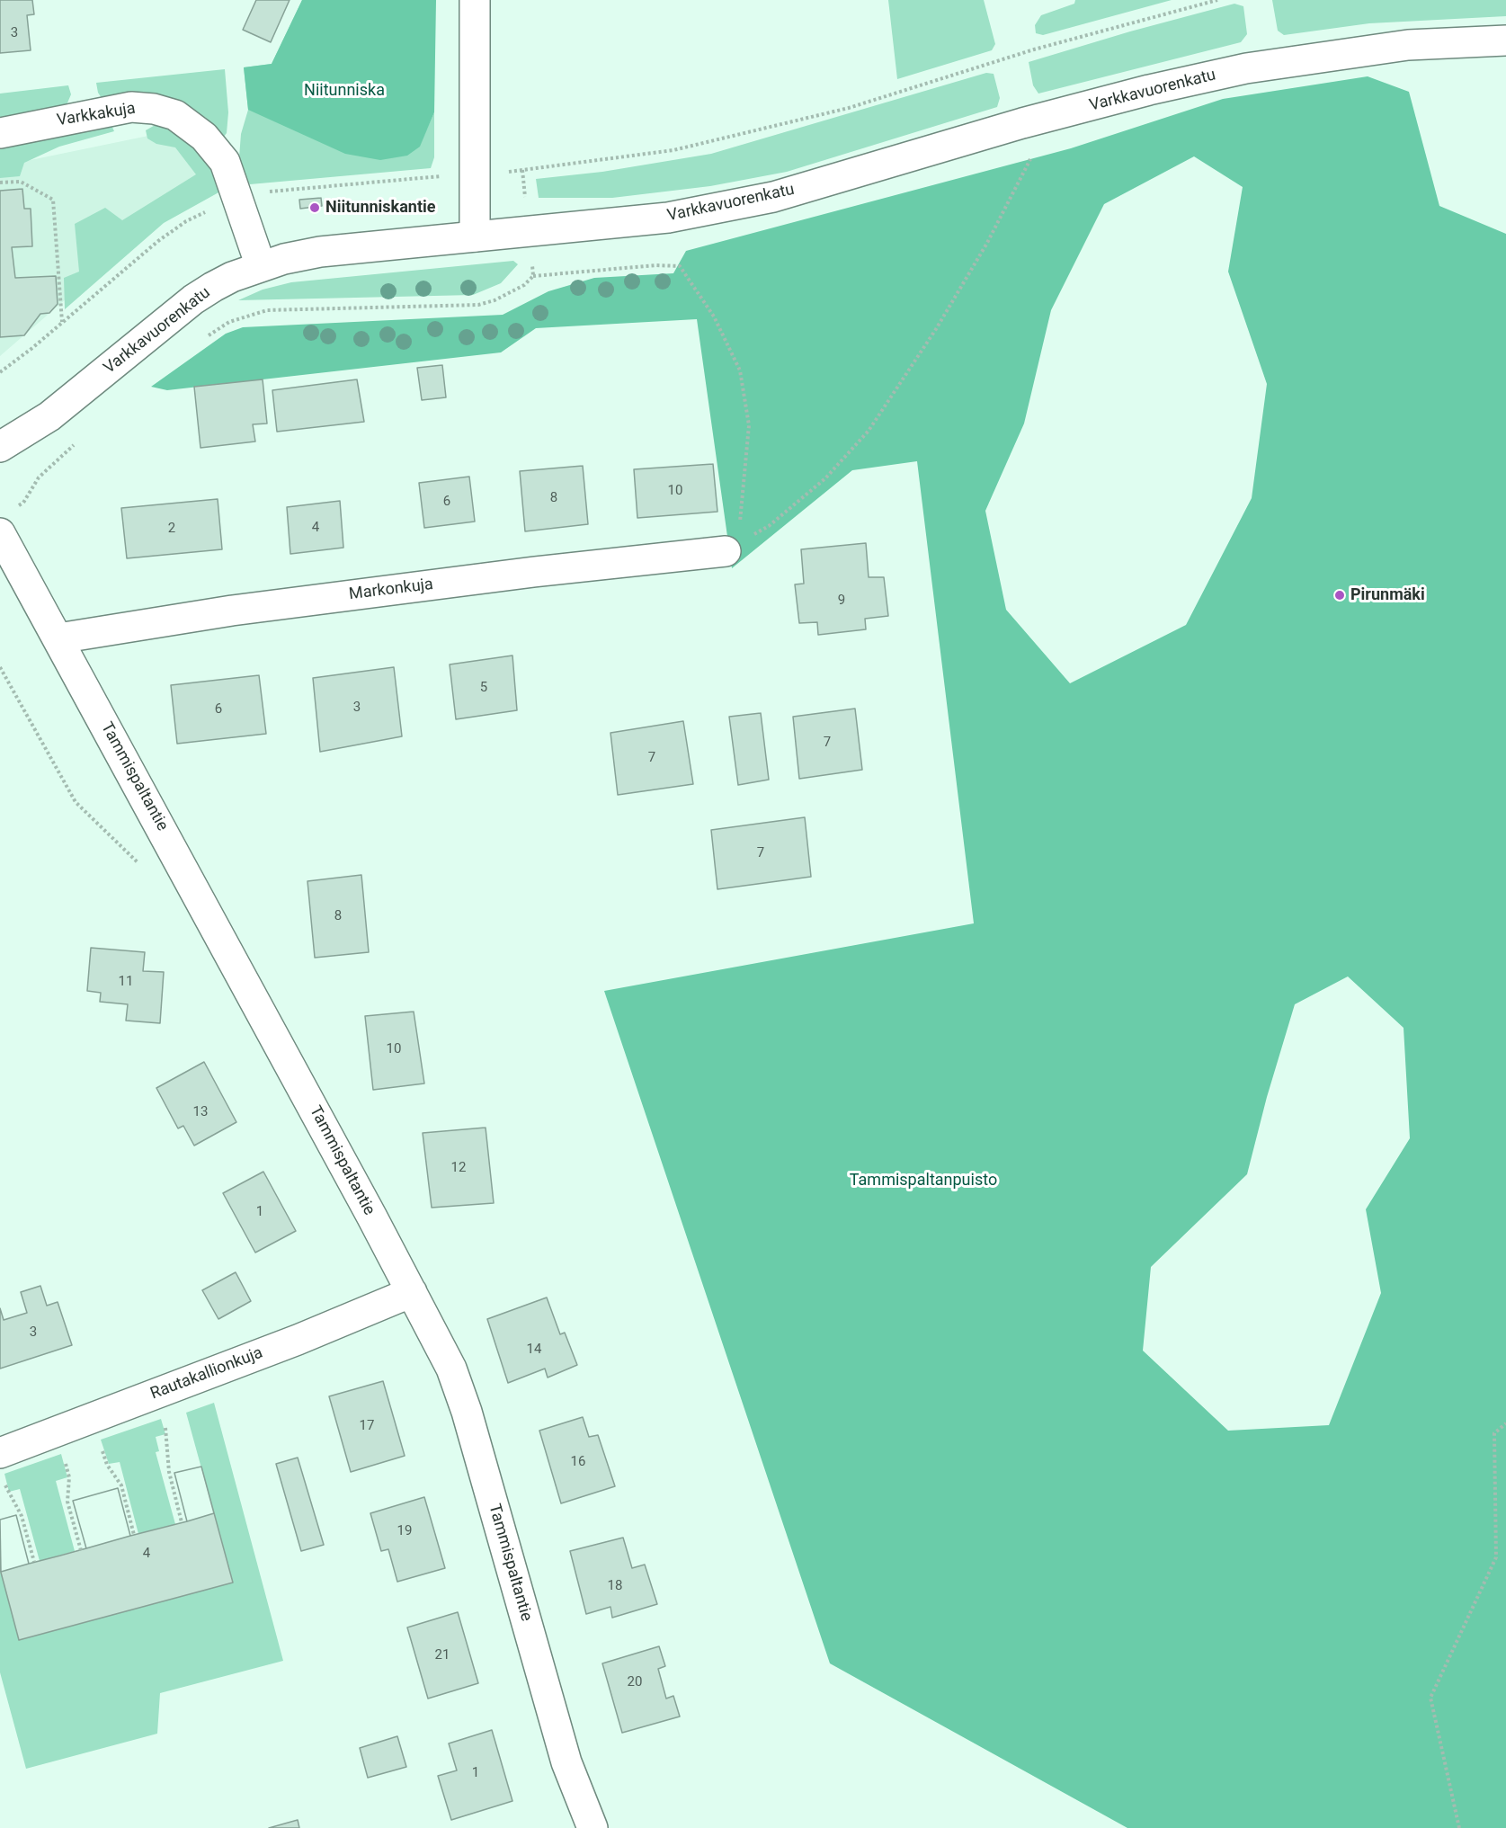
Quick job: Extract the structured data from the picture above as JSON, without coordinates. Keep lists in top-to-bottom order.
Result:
{
  "streets": {
    "street": [
      "Varkkavuorenkatu",
      "Varkkakuja",
      "Markonkuja",
      "Tammispaltantie",
      "Rautakallionkuja"
    ]
  },
  "crossings": [
    ["Varkkavuorenkatu", "Varkkakuja"],
    ["Markonkuja", "Tammispaltantie"],
    ["Tammispaltantie", "Rautakallionkuja"]
  ],
  "parks": ["Niitunniska", "Tammispaltanpuisto"],
  "places": ["Niitunniskantie", "Pirunmäki"],
  "house_numbers": [
    "3",
    "10",
    "8",
    "6",
    "4",
    "2",
    "9",
    "5",
    "3",
    "6",
    "7",
    "7",
    "7",
    "8",
    "11",
    "10",
    "13",
    "12",
    "1",
    "3",
    "14",
    "17",
    "16",
    "19",
    "4",
    "18",
    "21",
    "20",
    "1"
  ]
}
